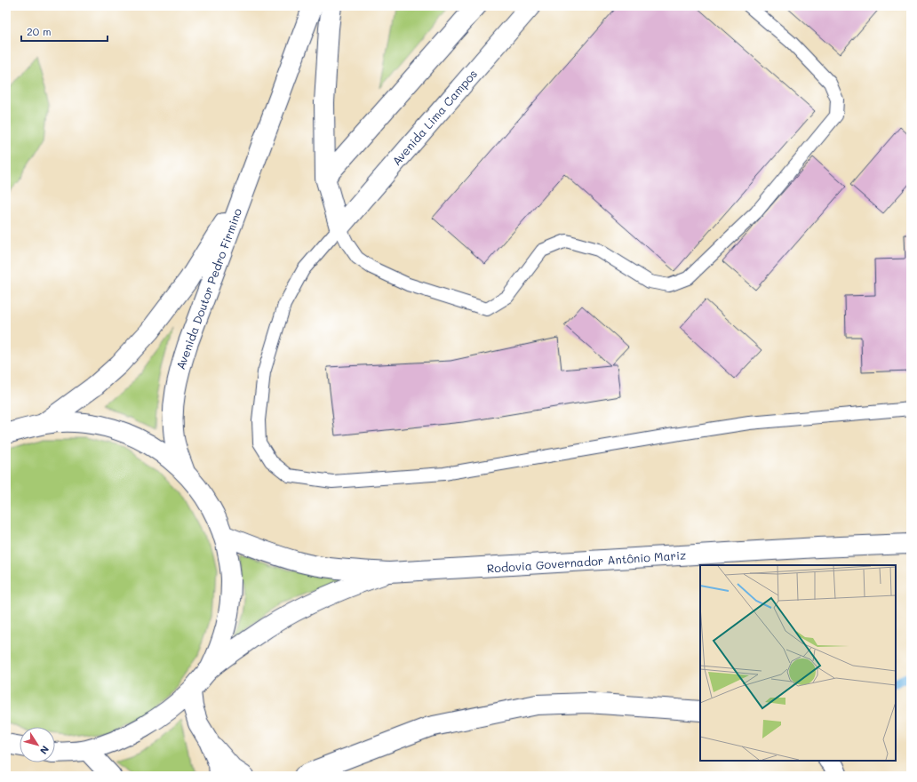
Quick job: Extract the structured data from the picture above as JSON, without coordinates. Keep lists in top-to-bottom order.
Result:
{
  "streets": {
    "main road": ["Avenida Lima Campos", "Avenida Doutor Pedro Firmino", "Rodovia Governador Antônio Mariz"]
  },
  "scale_bar": "20 m",
  "north": "bottom right"
}
